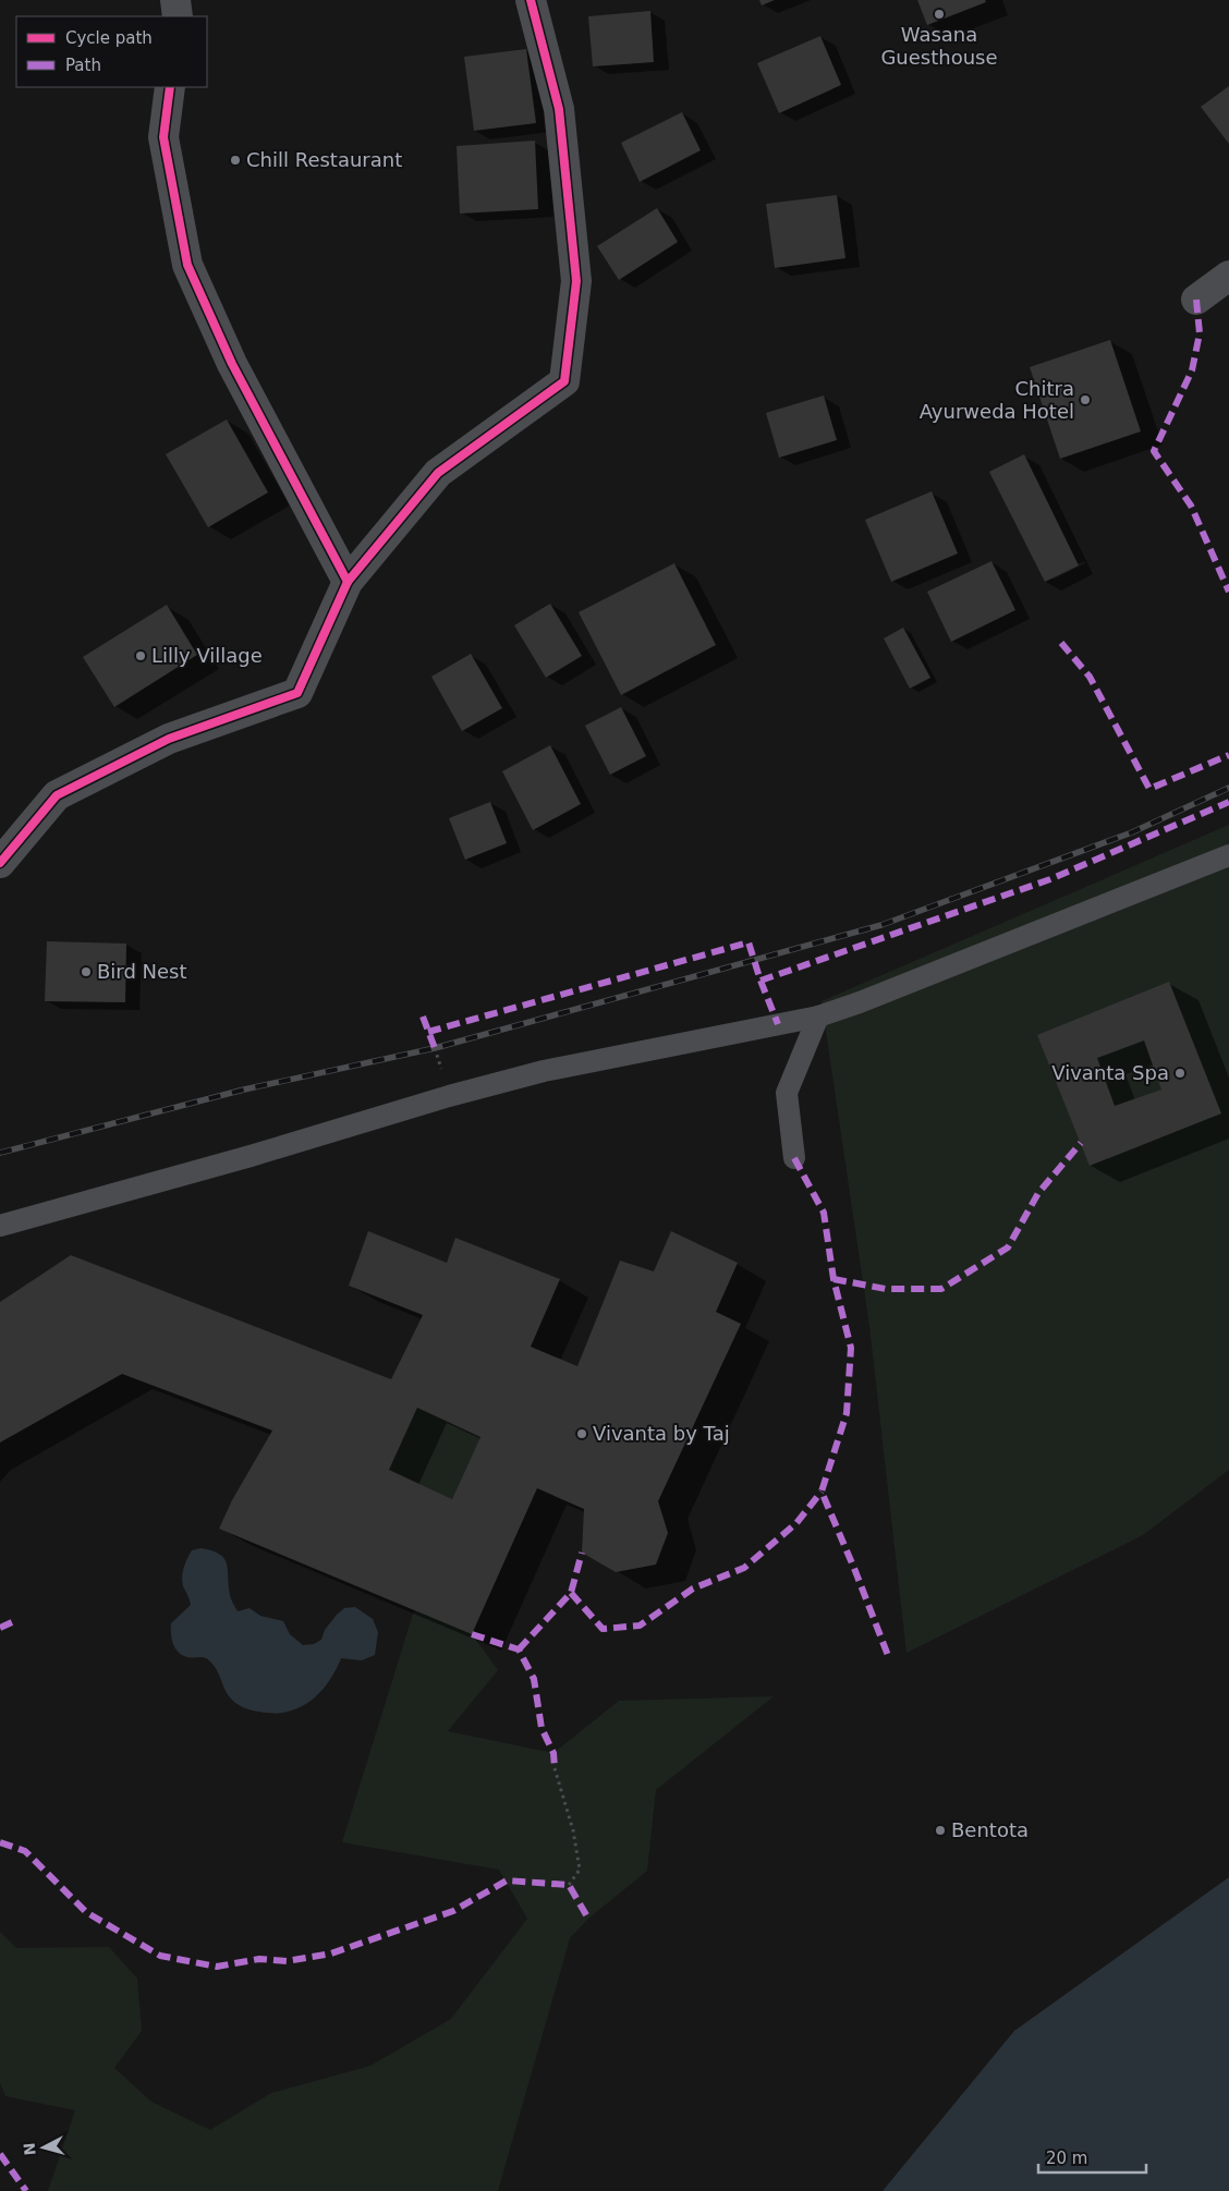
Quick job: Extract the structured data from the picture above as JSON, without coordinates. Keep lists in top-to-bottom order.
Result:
{
  "places": [
    "Wasana Guesthouse",
    "Chill Restaurant",
    "Chitra Ayurweda Hotel",
    "Lilly Village",
    "Bird Nest",
    "Vivanta Spa",
    "Vivanta by Taj",
    "Bentota"
  ],
  "legend": ["Cycle path", "Path"],
  "scale_bar": "20 m",
  "north": "left"
}
